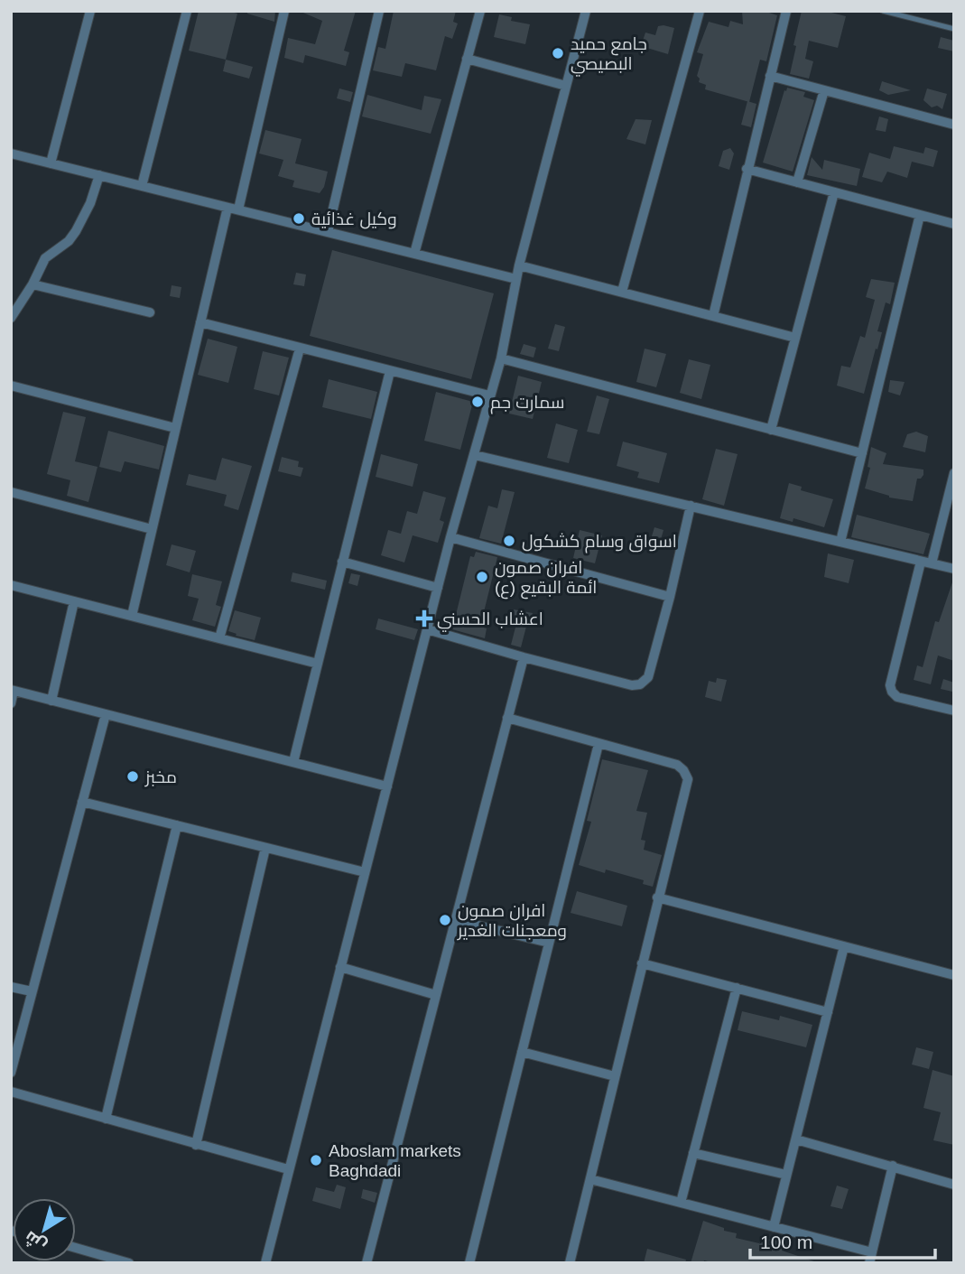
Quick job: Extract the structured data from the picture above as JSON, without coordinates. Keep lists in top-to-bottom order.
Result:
{
  "places": {
    "other": [
      "جامع حميد البصيصي",
      "وكيل غذائية",
      "سمارت جم",
      "اسواق وسام كشكول",
      "افران صمون ائمة البقيع (ع)",
      "مخبز",
      "افران صمون ومعجنات الغدير",
      "Aboslam markets Baghdadi"
    ],
    "health": ["اعشاب الحسني"]
  },
  "scale_bar": "100 m",
  "north": "bottom left"
}
